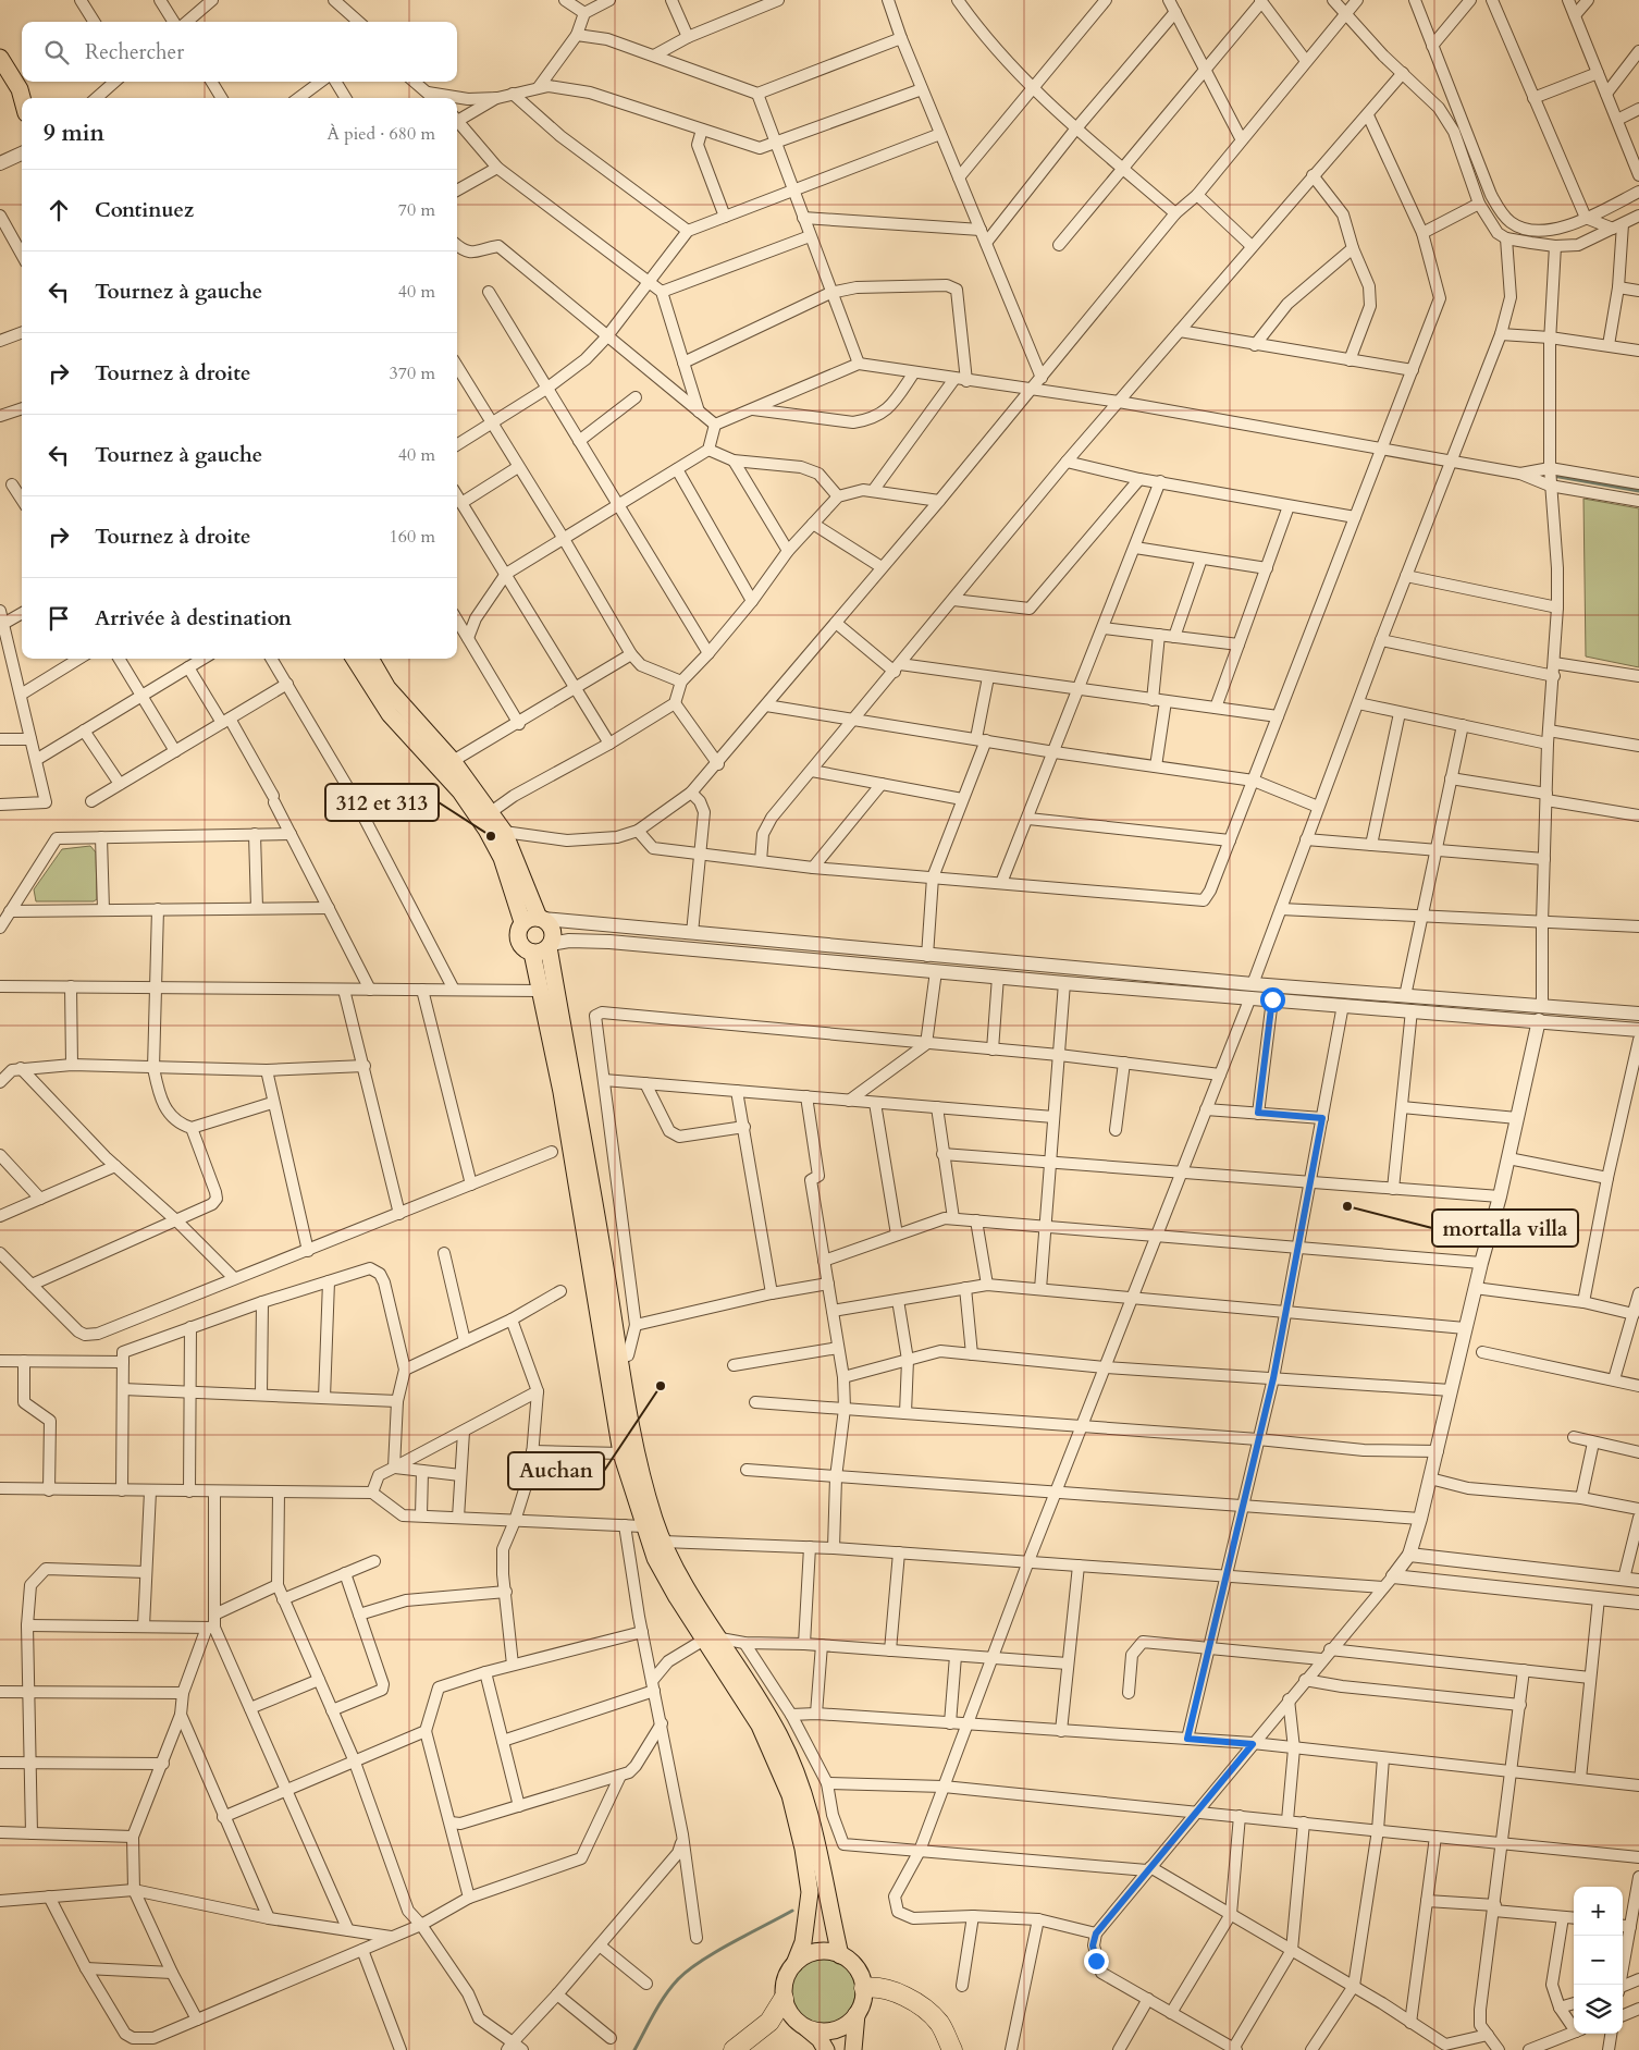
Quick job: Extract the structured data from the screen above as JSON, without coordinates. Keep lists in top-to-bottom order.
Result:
{
  "places": ["312 et 313", "mortalla villa", "Auchan"],
  "page": {
    "search": "Rechercher",
    "heading": ["9 min", "À pied · 680 m"],
    "list": [
      ["Continuez", "70 m"],
      ["Tournez à gauche", "40 m"],
      ["Tournez à droite", "370 m"],
      ["Tournez à gauche", "40 m"],
      ["Tournez à droite", "160 m"],
      "Arrivée à destination"
    ],
    "map_buttons": ["+", "−"]
  }
}
